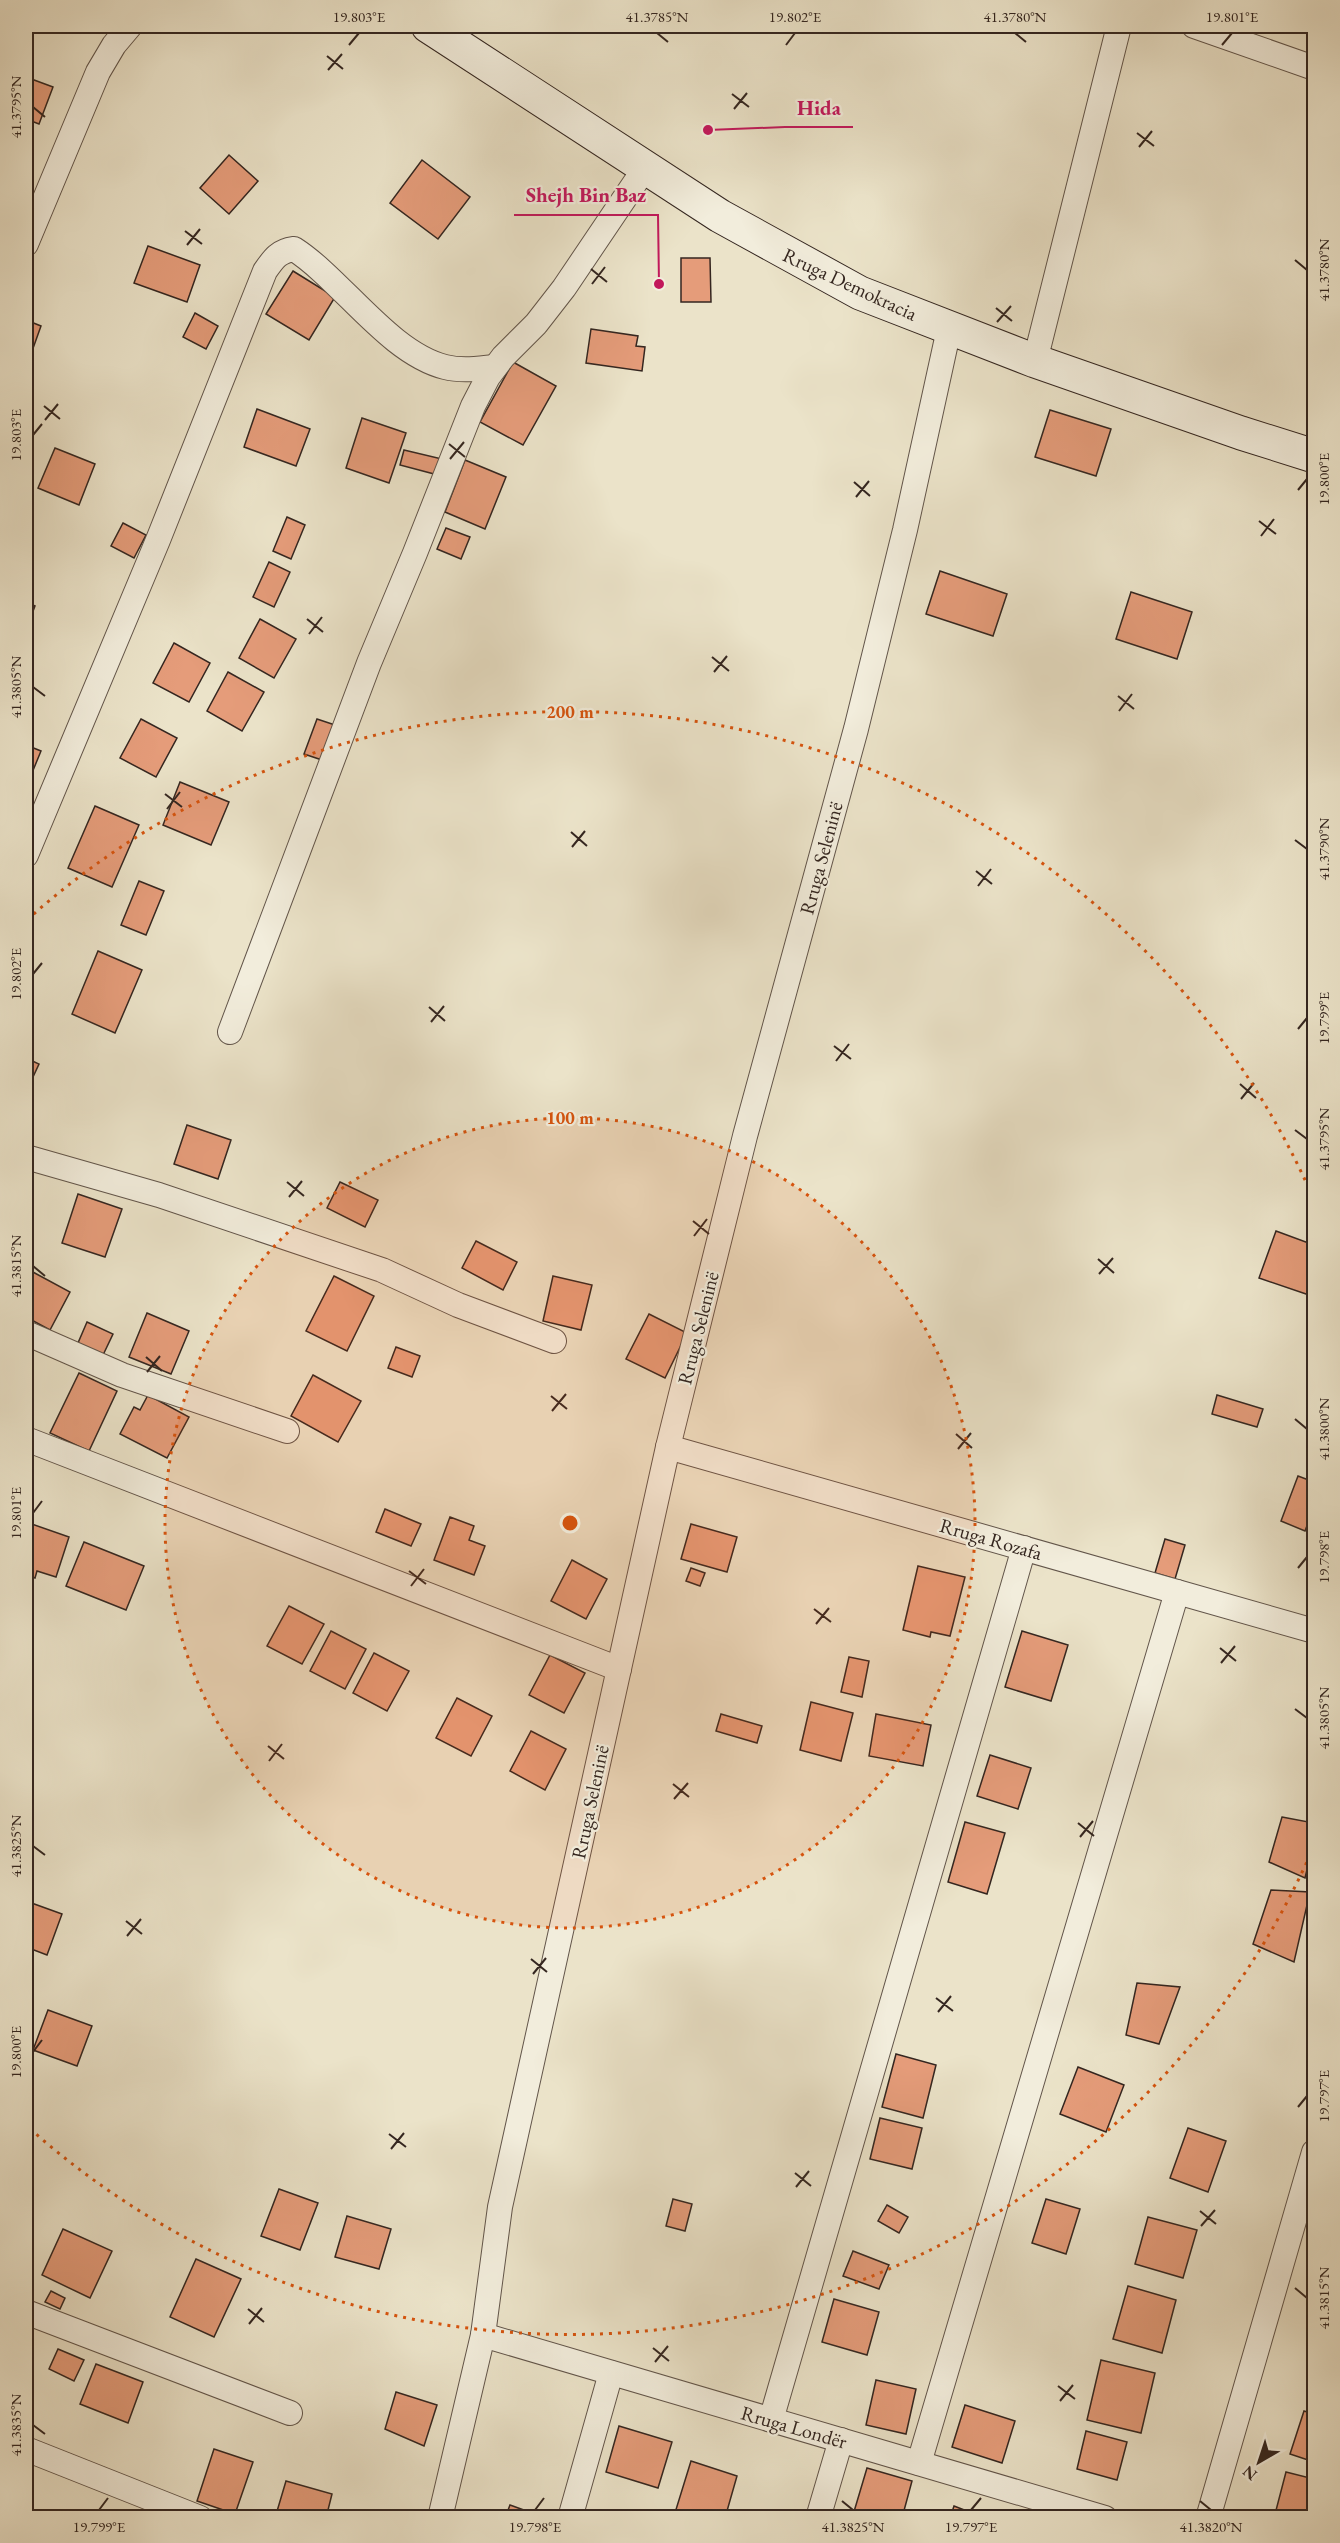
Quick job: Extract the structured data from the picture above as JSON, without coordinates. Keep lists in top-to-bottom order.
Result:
{
  "streets": {
    "main road": ["Rruga Demokracia"],
    "street": ["Rruga Seleninë", "Rruga Rozafa", "Rruga Londër"]
  },
  "crossings": [
    ["Rruga Demokracia", "Rruga Seleninë"],
    ["Rruga Seleninë", "Rruga Rozafa"],
    ["Rruga Seleninë", "Rruga Londër"]
  ],
  "places": ["Hida", "Shejh Bin Baz"],
  "north": "bottom left",
  "coordinates": [
    "19.803°E",
    "41.3785°N",
    "19.802°E",
    "41.3780°N",
    "19.801°E",
    "41.3795°N",
    "19.800°E",
    "41.3805°N",
    "41.3790°N",
    "19.799°E",
    "41.3815°N",
    "41.3800°N",
    "19.798°E",
    "41.3825°N",
    "19.797°E",
    "41.3835°N",
    "41.3820°N"
  ],
  "rings": ["200 m", "100 m"]
}
